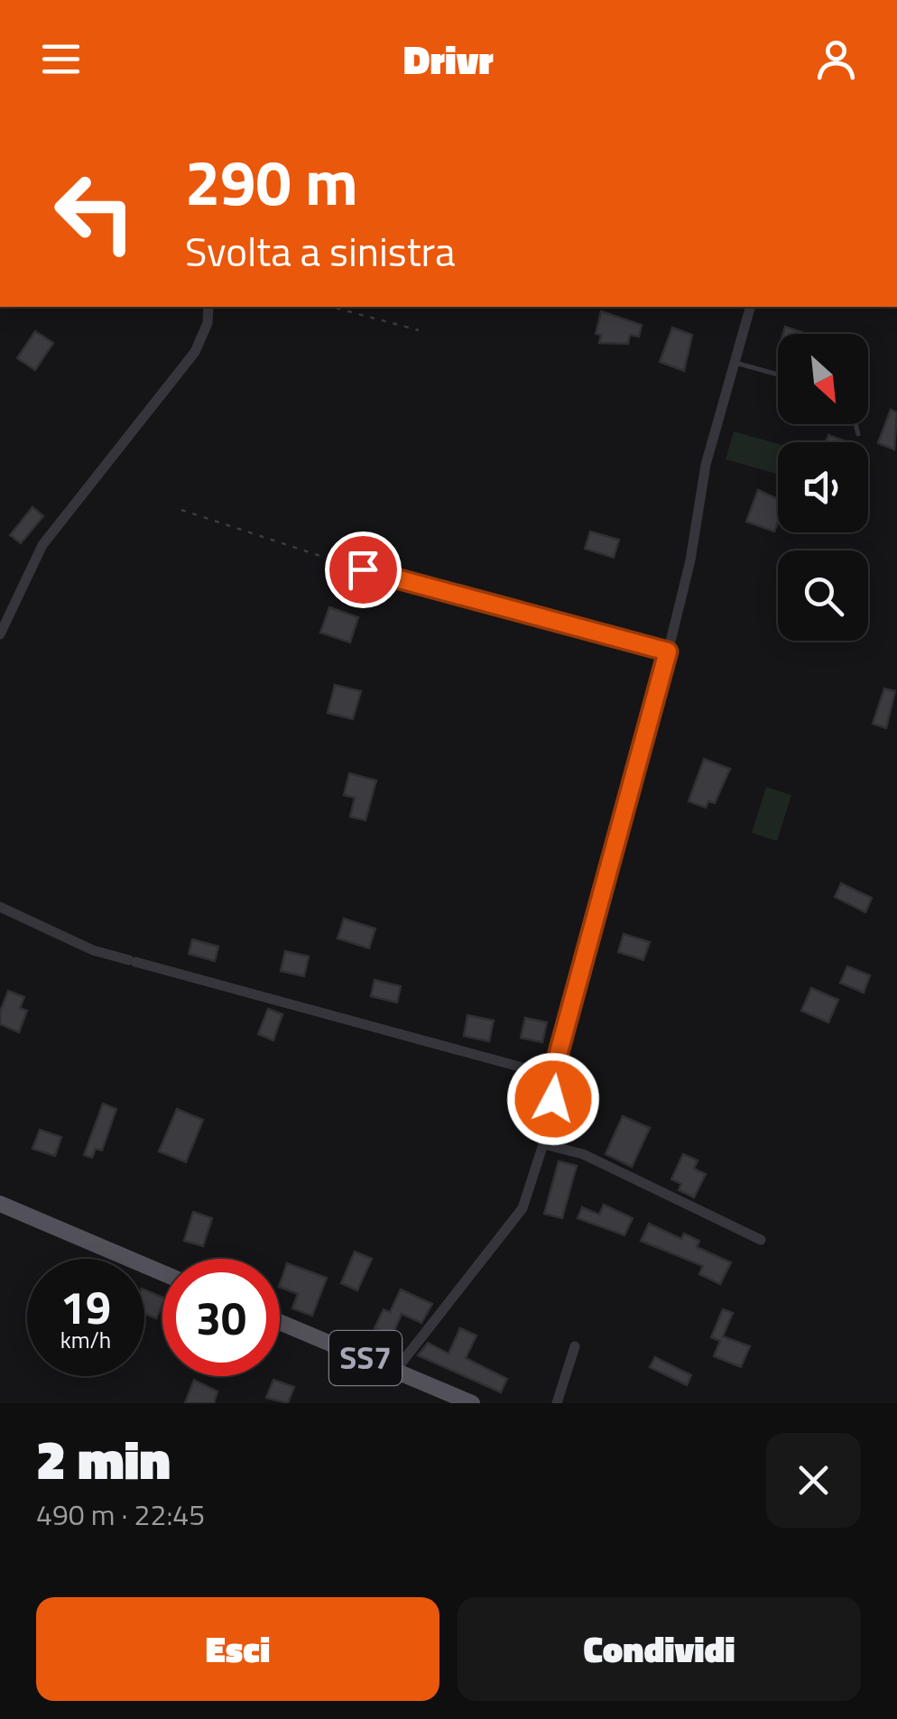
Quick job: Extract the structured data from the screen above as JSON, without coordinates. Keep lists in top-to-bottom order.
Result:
{
  "streets": {
    "main road": ["SS7"]
  },
  "north": "bottom right",
  "page": {
    "header": "Drivr",
    "turn": ["290 m", "Svolta a sinistra"],
    "speed": "19 km/h",
    "limit": "30",
    "heading": ["2 min", "490 m · 22:45"],
    "buttons": ["Esci", "Condividi"]
  }
}
